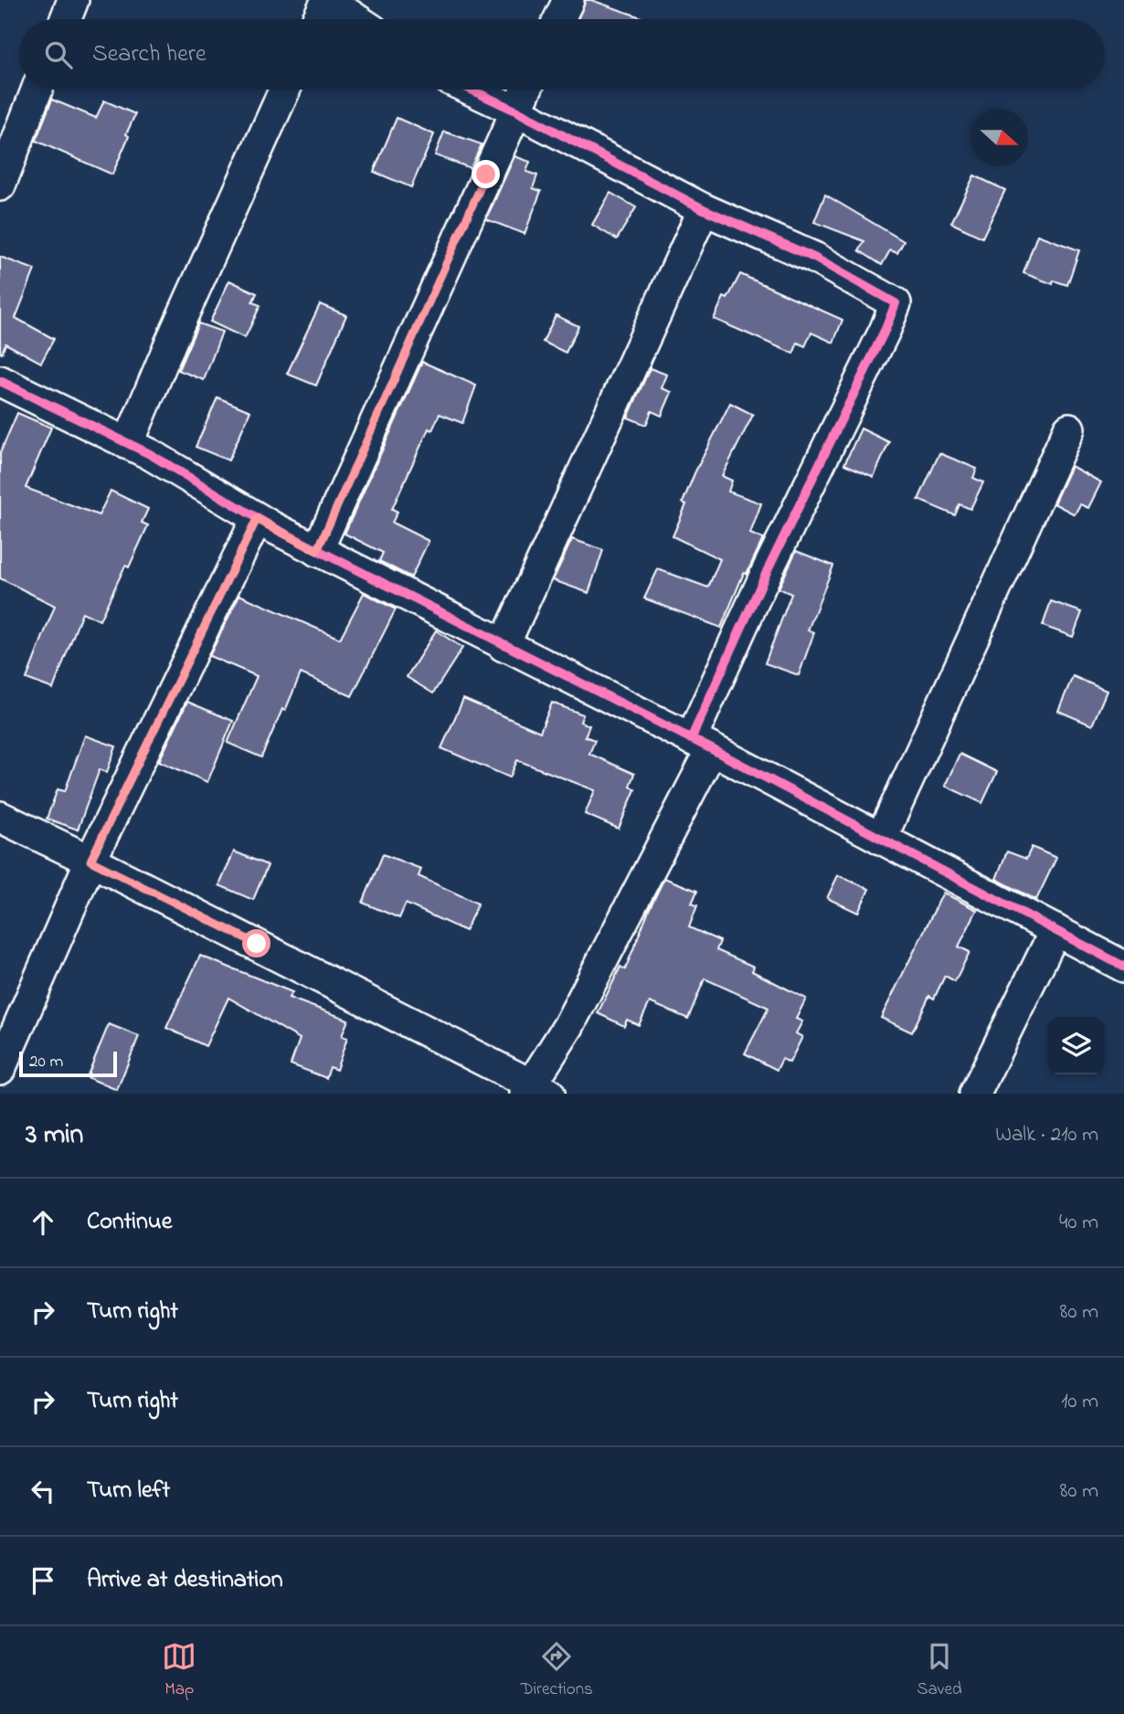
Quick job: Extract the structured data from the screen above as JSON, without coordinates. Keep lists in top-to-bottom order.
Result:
{
  "scale_bar": "20 m",
  "north": "right",
  "page": {
    "search": "Search here",
    "scale": "20 m",
    "heading": ["3 min", "Walk · 210 m"],
    "list": [
      ["Continue", "40 m"],
      ["Turn right", "80 m"],
      ["Turn right", "10 m"],
      ["Turn left", "80 m"],
      "Arrive at destination"
    ],
    "nav": ["Map", "Directions", "Saved"]
  }
}
